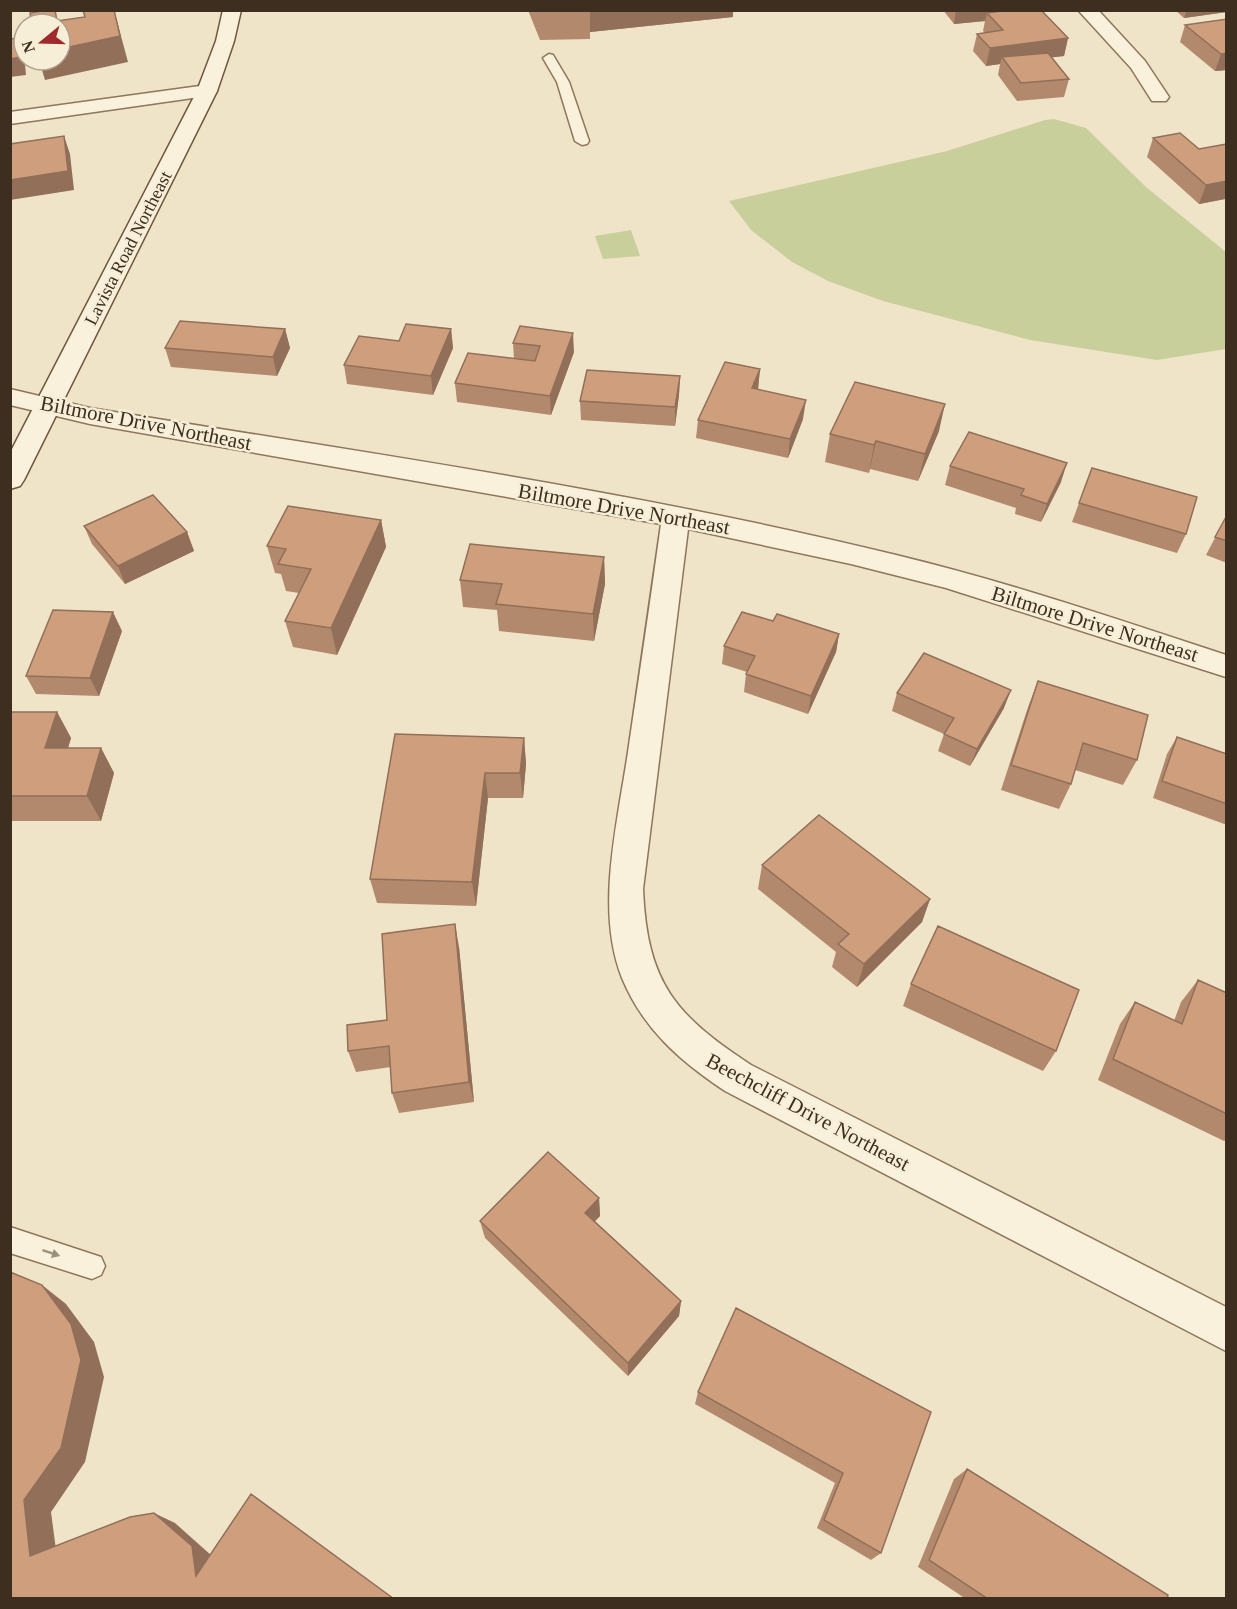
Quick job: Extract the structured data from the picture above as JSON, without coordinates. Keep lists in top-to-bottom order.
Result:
{
  "streets": {
    "street": ["Lavista Road Northeast", "Biltmore Drive Northeast", "Beechcliff Drive Northeast"]
  },
  "crossings": [
    ["Lavista Road Northeast", "Biltmore Drive Northeast"],
    ["Biltmore Drive Northeast", "Beechcliff Drive Northeast"]
  ],
  "north": "left"
}
